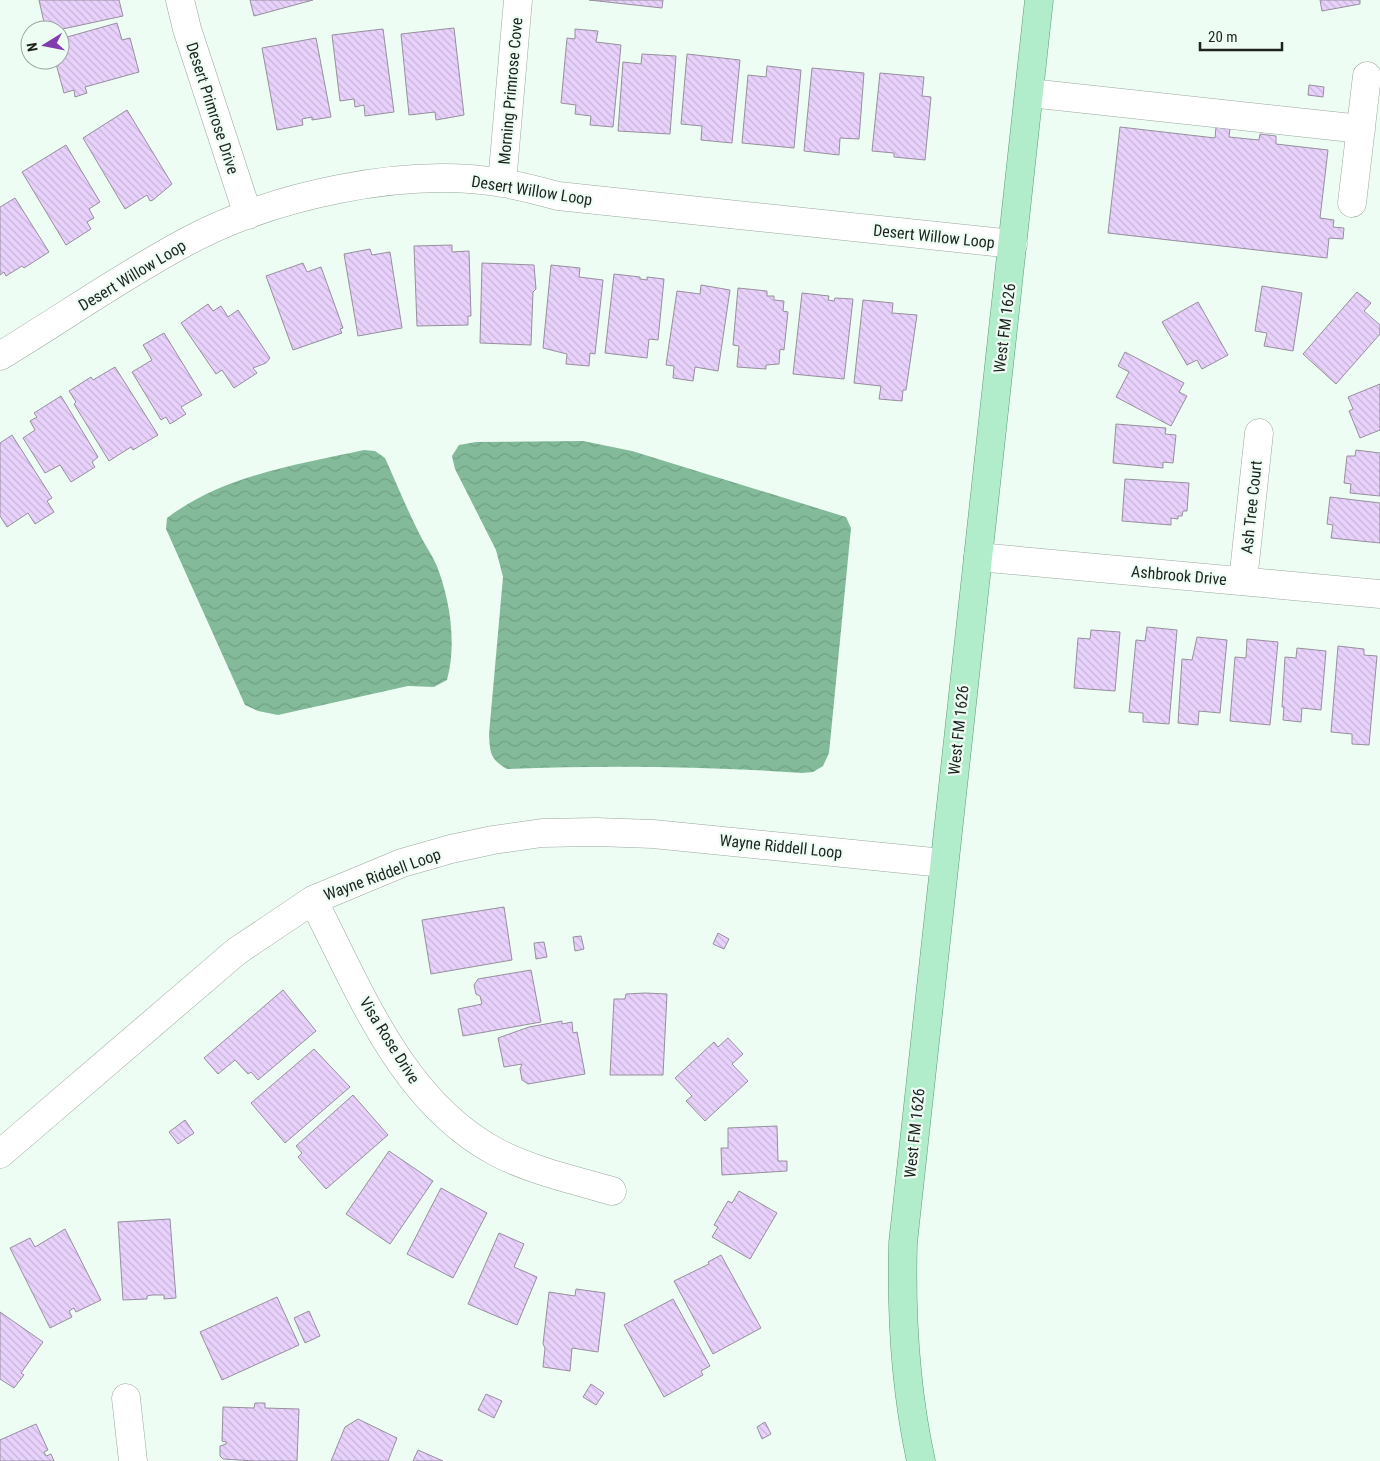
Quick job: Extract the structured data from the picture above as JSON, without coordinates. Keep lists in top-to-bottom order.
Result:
{
  "streets": {
    "main road": ["West FM 1626"],
    "street": [
      "Morning Primrose Cove",
      "Desert Primrose Drive",
      "Desert Willow Loop",
      "Ash Tree Court",
      "Ashbrook Drive",
      "Wayne Riddell Loop",
      "Visa Rose Drive"
    ]
  },
  "crossings": [
    ["Morning Primrose Cove", "Desert Willow Loop"],
    ["Desert Primrose Drive", "Desert Willow Loop"],
    ["Desert Willow Loop", "West FM 1626"],
    ["West FM 1626", "Ashbrook Drive"],
    ["West FM 1626", "Wayne Riddell Loop"],
    ["Ash Tree Court", "Ashbrook Drive"],
    ["Wayne Riddell Loop", "Visa Rose Drive"]
  ],
  "scale_bar": "20 m",
  "north": "left"
}
